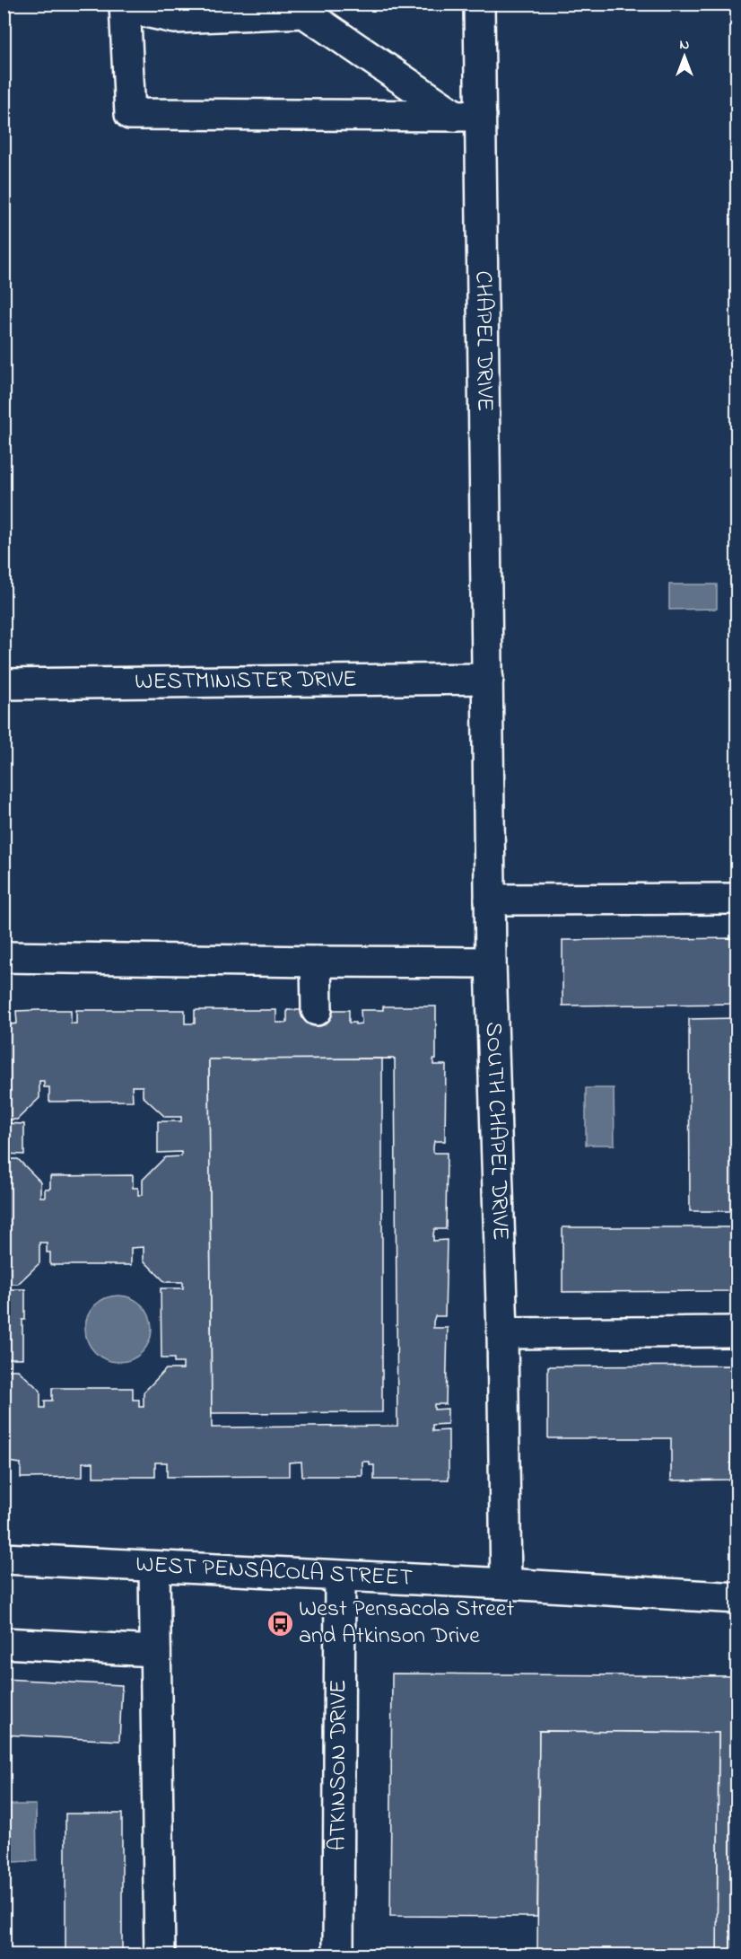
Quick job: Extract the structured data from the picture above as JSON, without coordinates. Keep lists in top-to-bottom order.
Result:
{
  "streets": {
    "street": [
      "CHAPEL DRIVE",
      "WESTMINISTER DRIVE",
      "SOUTH CHAPEL DRIVE",
      "WEST PENSACOLA STREET",
      "ATKINSON DRIVE"
    ]
  },
  "crossings": [
    ["CHAPEL DRIVE", "WESTMINISTER DRIVE"],
    ["CHAPEL DRIVE", "SOUTH CHAPEL DRIVE"],
    ["WESTMINISTER DRIVE", "SOUTH CHAPEL DRIVE"],
    ["SOUTH CHAPEL DRIVE", "WEST PENSACOLA STREET"],
    ["WEST PENSACOLA STREET", "ATKINSON DRIVE"]
  ],
  "places": {
    "bus stop": ["West Pensacola Street and Atkinson Drive"]
  },
  "north": "top"
}
